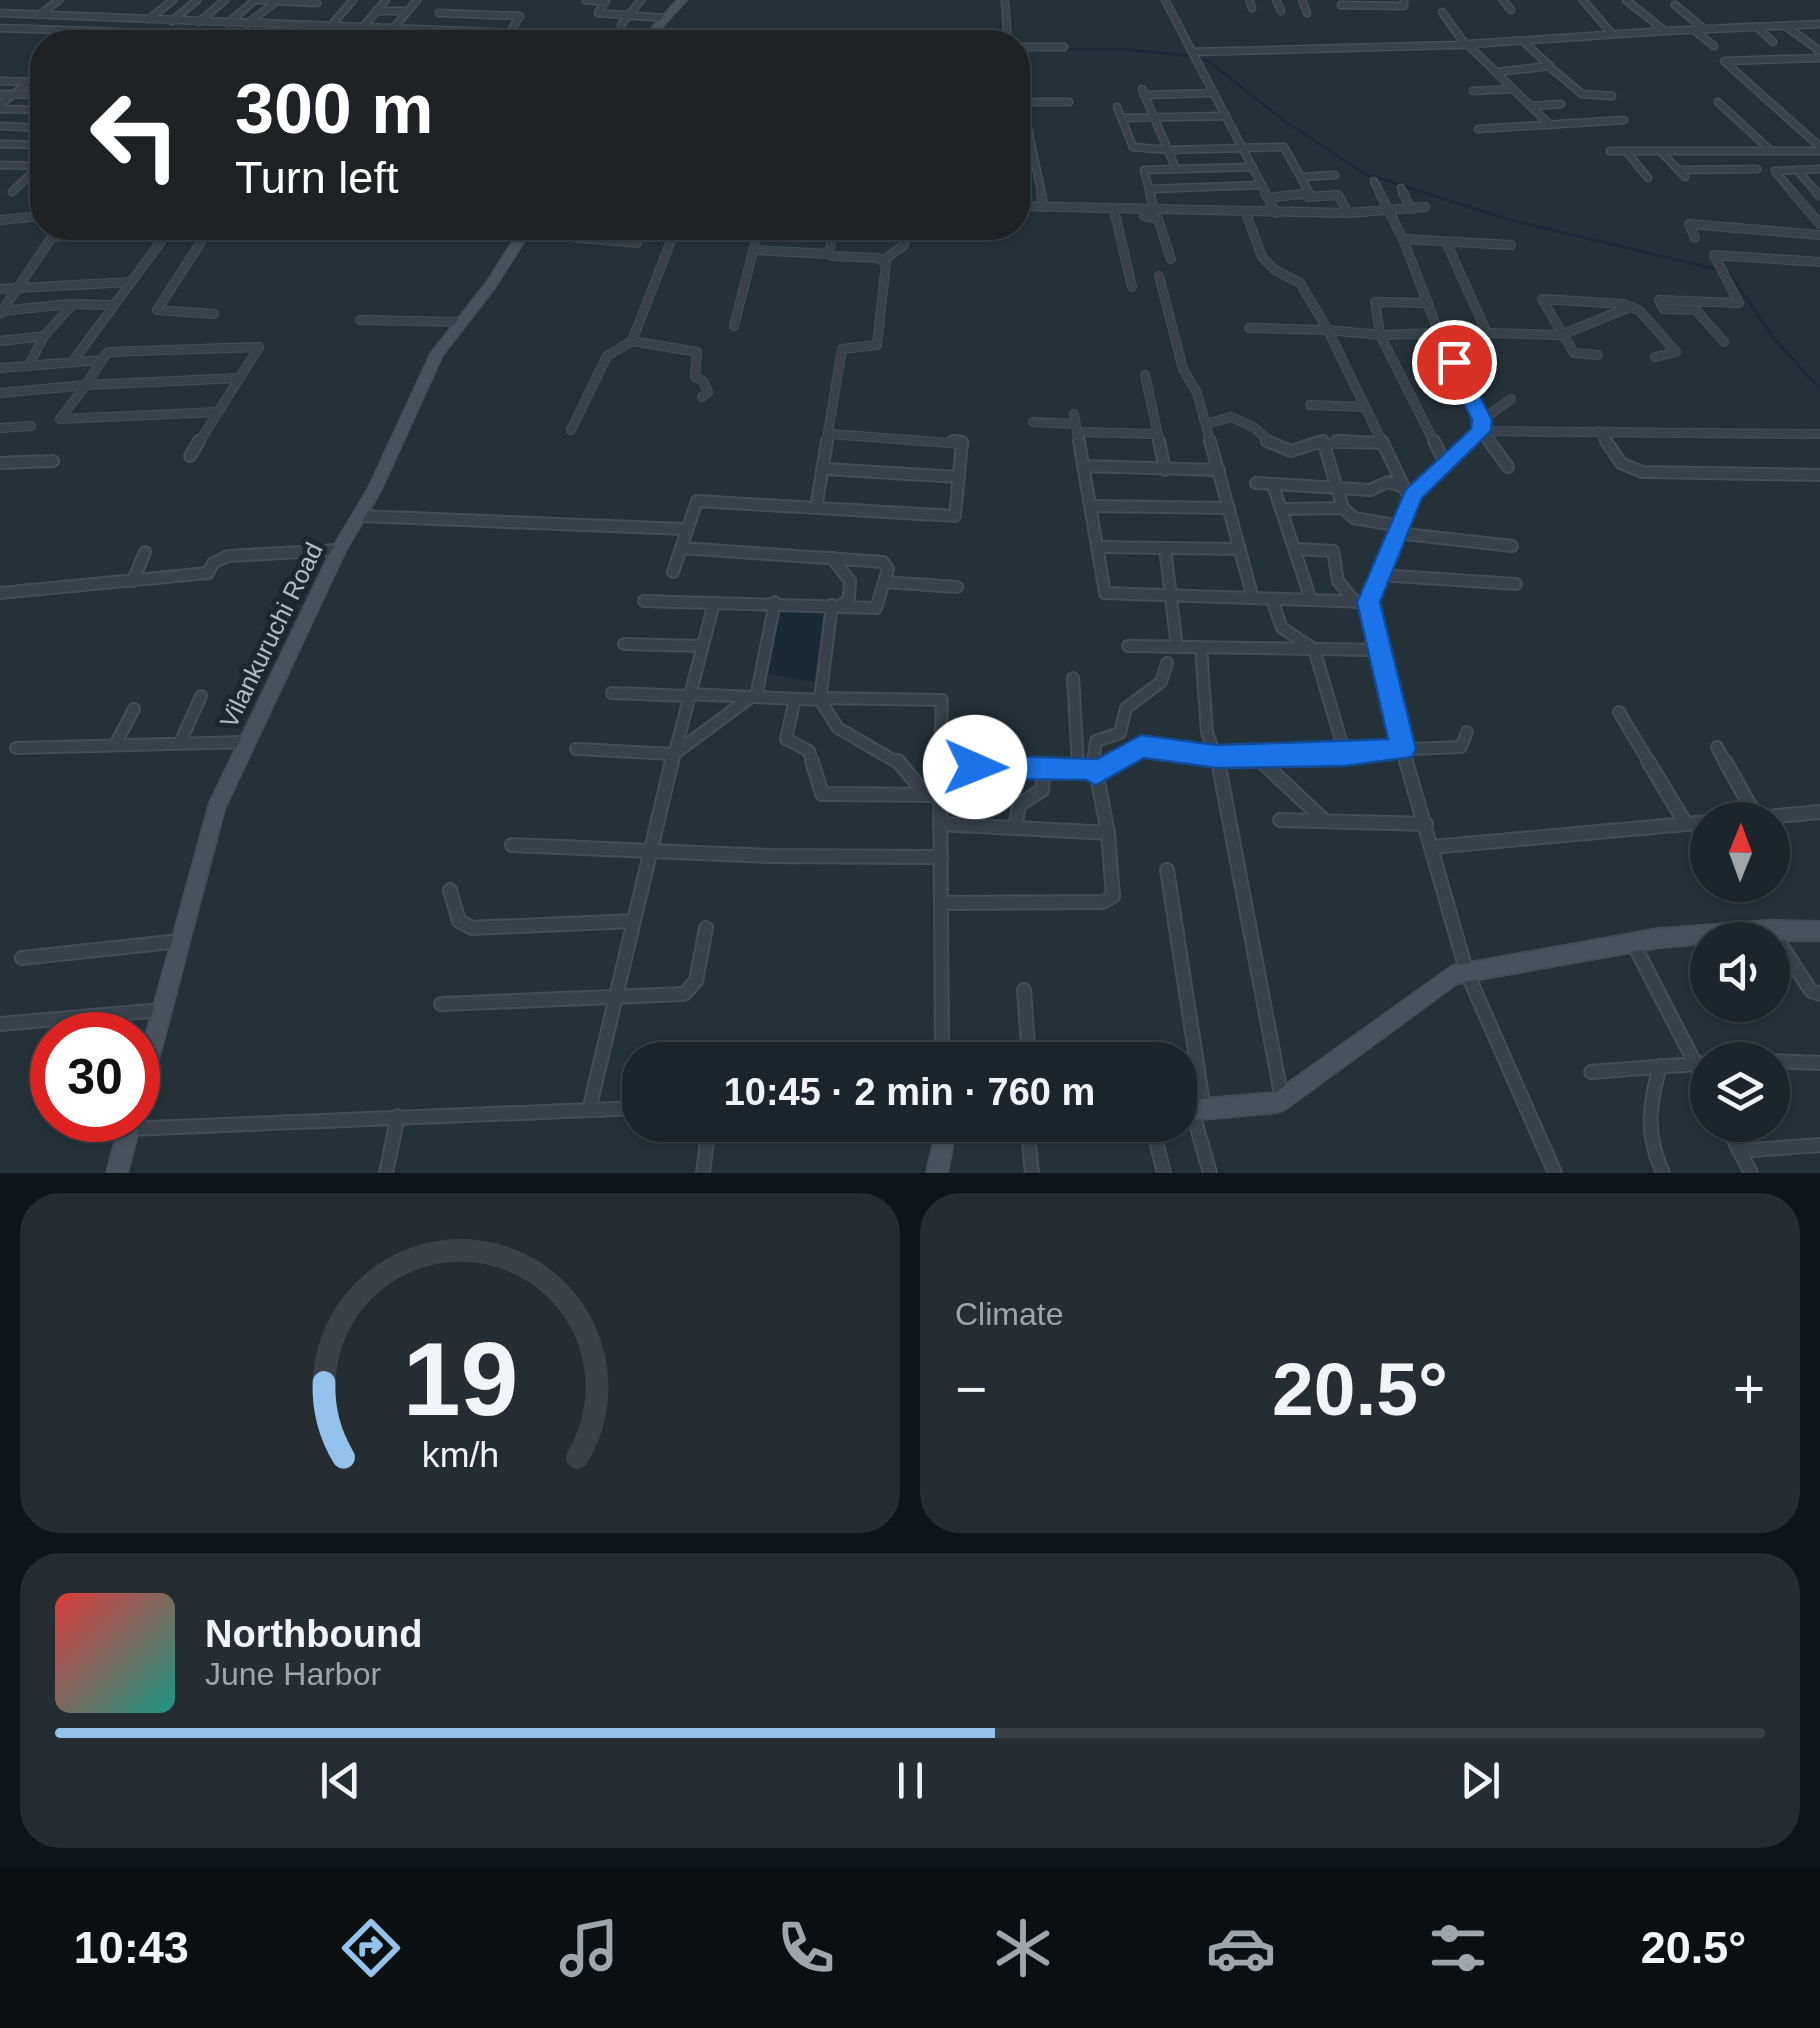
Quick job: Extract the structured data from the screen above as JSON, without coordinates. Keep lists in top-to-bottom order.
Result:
{
  "streets": {
    "street": ["Vilankuruchi Road"]
  },
  "north": "top",
  "page": {
    "turn": ["300 m", "Turn left"],
    "limit": "30",
    "trip": "10:45 · 2 min · 760 m",
    "tile": "Climate",
    "heat": ["−", "20.5°", "+"],
    "song": ["Northbound", "June Harbor"],
    "tabs": ["10:43", "20.5°"],
    "gauge": ["19", "km/h"]
  }
}
